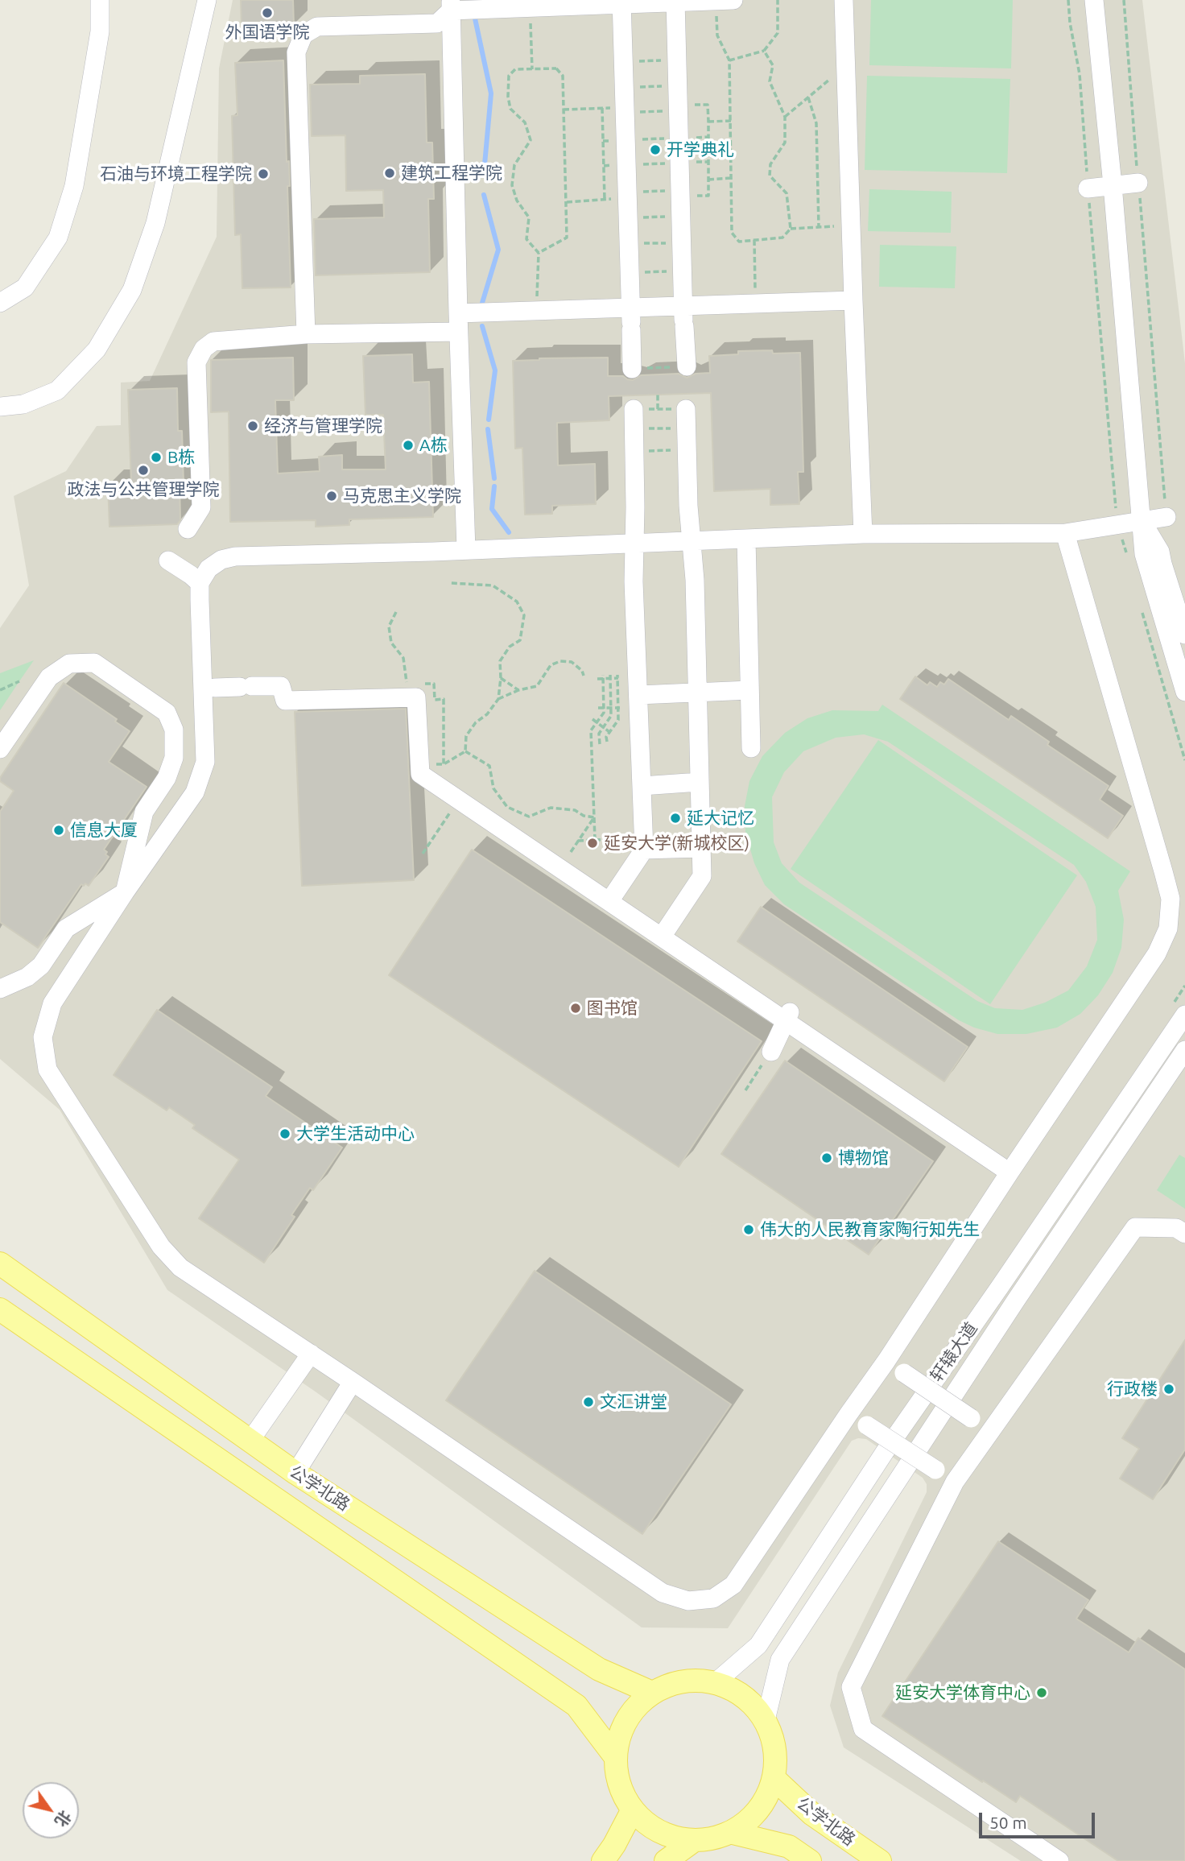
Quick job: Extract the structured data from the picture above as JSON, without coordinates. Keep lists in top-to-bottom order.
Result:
{
  "streets": {
    "main road": ["公学北路"],
    "street": ["轩辕大道"]
  },
  "crossings": [
    ["轩辕大道", "公学北路"]
  ],
  "places": [
    "外国语学院",
    "开学典礼",
    "建筑工程学院",
    "石油与环境工程学院",
    "经济与管理学院",
    "A栋",
    "B栋",
    "政法与公共管理学院",
    "马克思主义学院",
    "延大记忆",
    "信息大厦",
    "延安大学(新城校区)",
    "图书馆",
    "大学生活动中心",
    "博物馆",
    "伟大的人民教育家陶行知先生",
    "行政楼",
    "文汇讲堂",
    "延安大学体育中心"
  ],
  "scale_bar": "50 m",
  "north": "bottom right"
}
